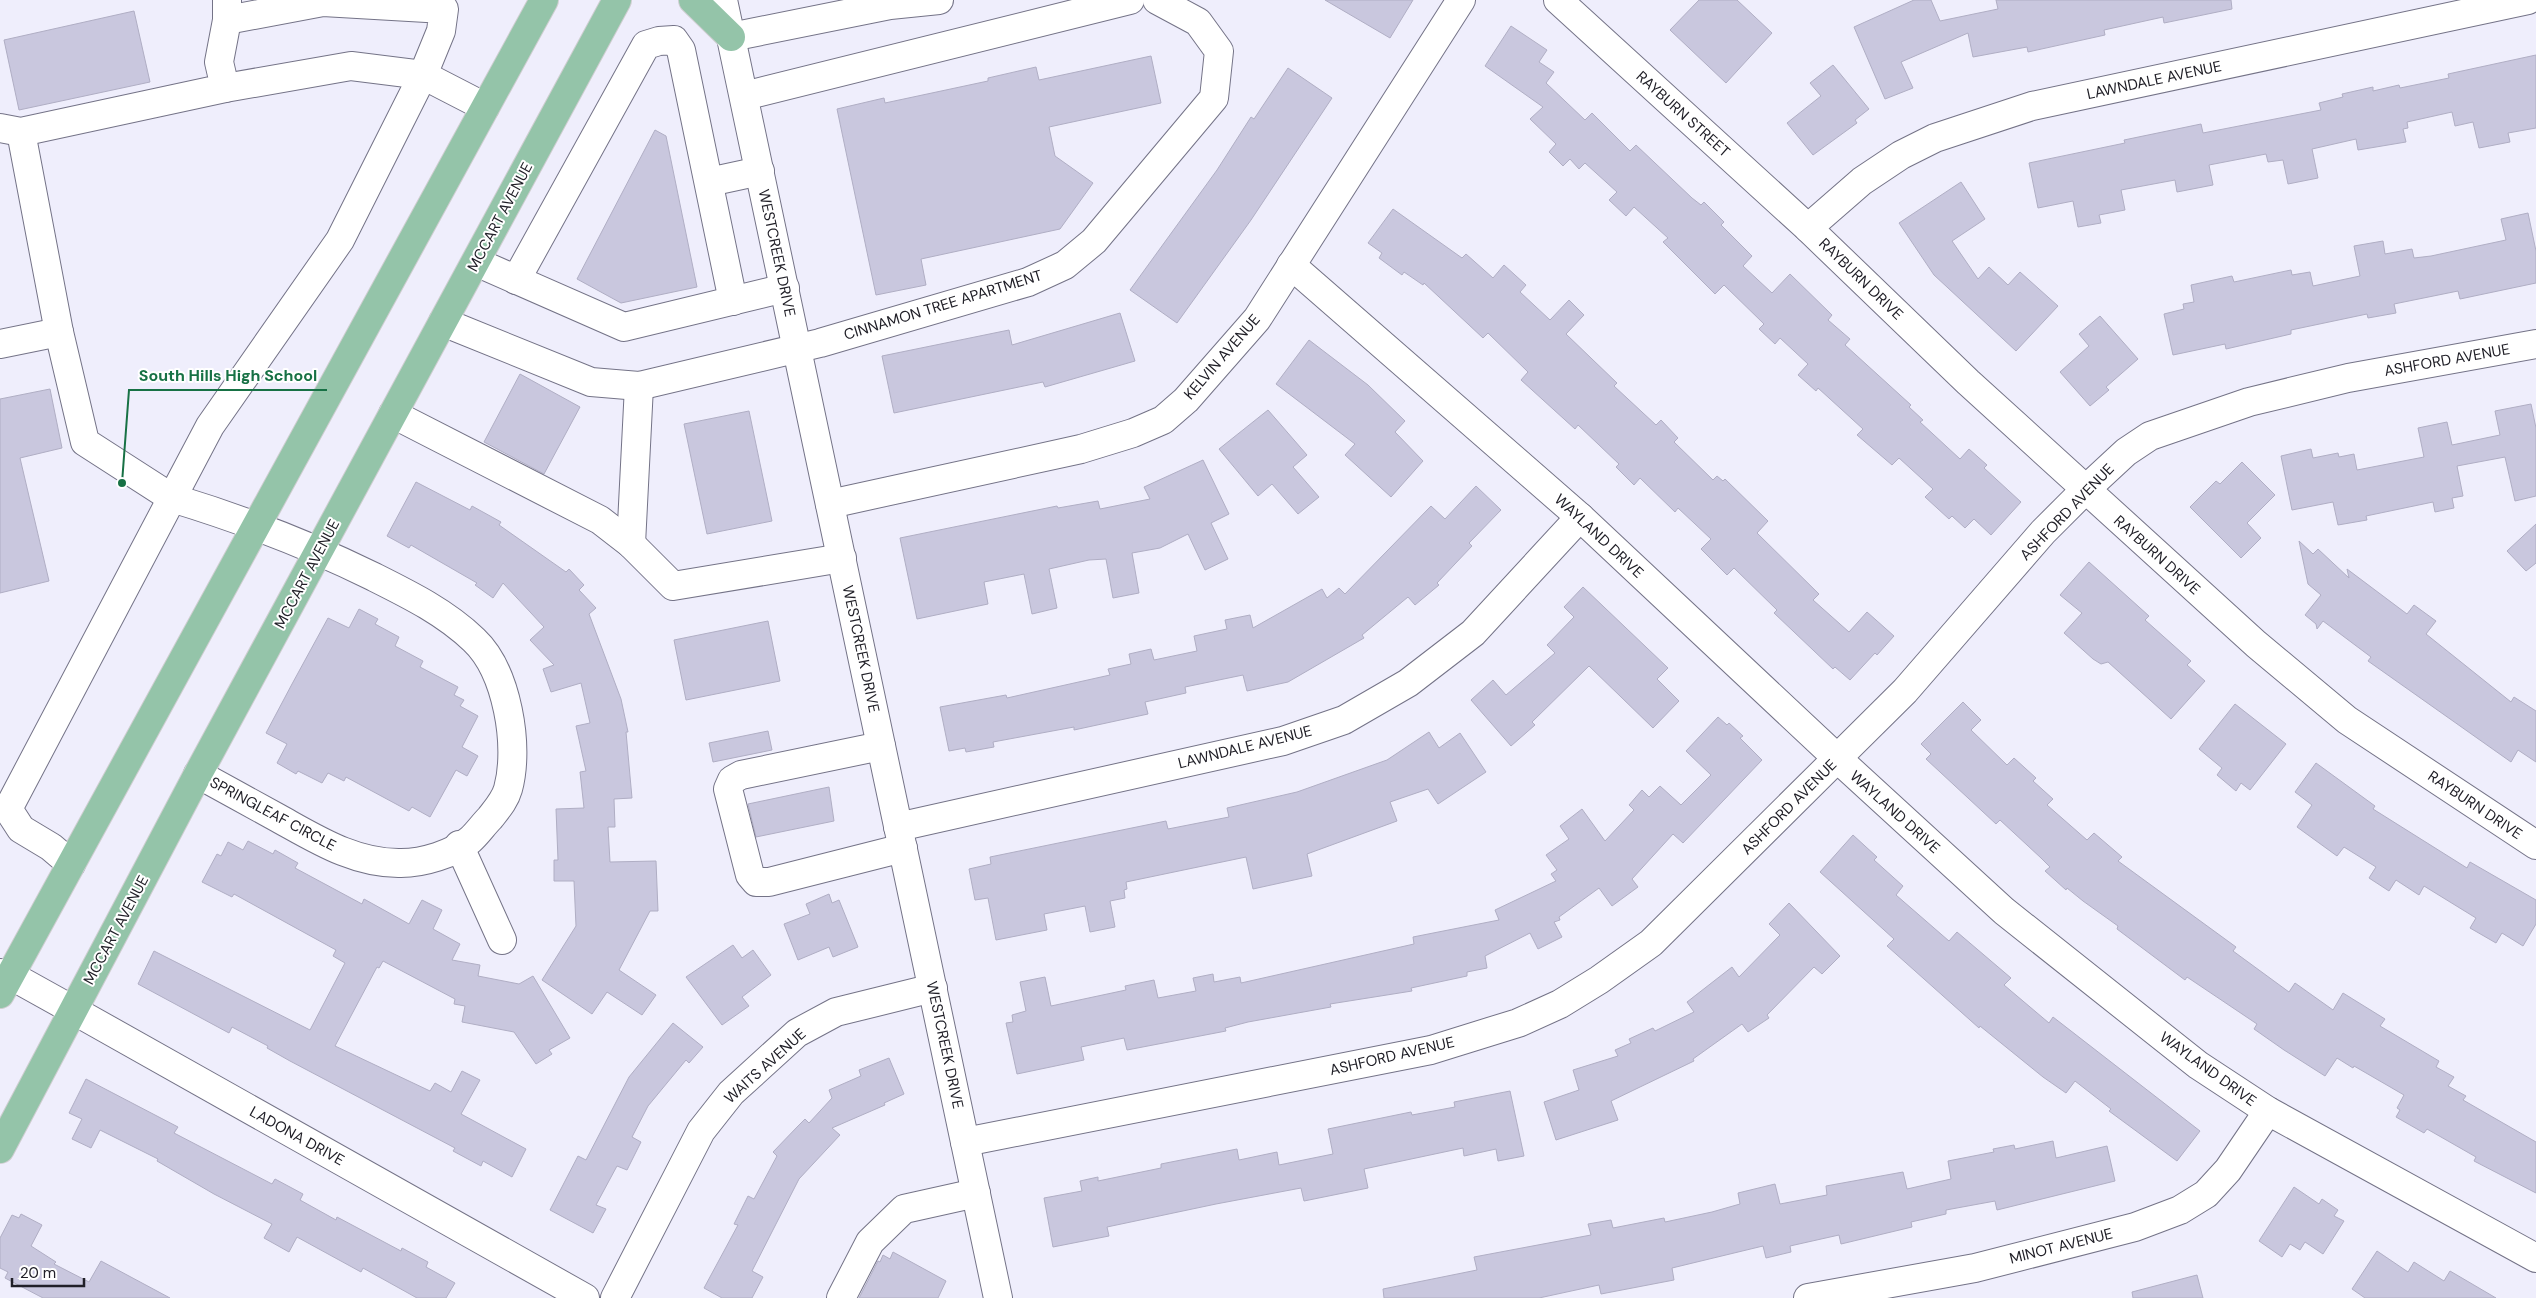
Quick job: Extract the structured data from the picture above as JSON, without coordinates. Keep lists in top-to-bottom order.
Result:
{
  "streets": {
    "main road": ["MCCART AVENUE"],
    "street": [
      "LAWNDALE AVENUE",
      "RAYBURN STREET",
      "WESTCREEK DRIVE",
      "RAYBURN DRIVE",
      "CINNAMON TREE APARTMENT",
      "KELVIN AVENUE",
      "ASHFORD AVENUE",
      "WAYLAND DRIVE",
      "SPRINGLEAF CIRCLE",
      "WAITS AVENUE",
      "LADONA DRIVE",
      "MINOT AVENUE"
    ]
  },
  "crossings": [
    ["LAWNDALE AVENUE", "RAYBURN STREET"],
    ["LAWNDALE AVENUE", "WESTCREEK DRIVE"],
    ["LAWNDALE AVENUE", "RAYBURN DRIVE"],
    ["LAWNDALE AVENUE", "WAYLAND DRIVE"],
    ["RAYBURN STREET", "RAYBURN DRIVE"],
    ["MCCART AVENUE", "CINNAMON TREE APARTMENT"],
    ["MCCART AVENUE", "SPRINGLEAF CIRCLE"],
    ["MCCART AVENUE", "LADONA DRIVE"],
    ["WESTCREEK DRIVE", "CINNAMON TREE APARTMENT"],
    ["WESTCREEK DRIVE", "KELVIN AVENUE"],
    ["WESTCREEK DRIVE", "ASHFORD AVENUE"],
    ["WESTCREEK DRIVE", "WAITS AVENUE"],
    ["RAYBURN DRIVE", "ASHFORD AVENUE"],
    ["KELVIN AVENUE", "WAYLAND DRIVE"],
    ["ASHFORD AVENUE", "WAYLAND DRIVE"],
    ["WAYLAND DRIVE", "MINOT AVENUE"]
  ],
  "places": ["South Hills High School"],
  "scale_bar": "20 m"
}
